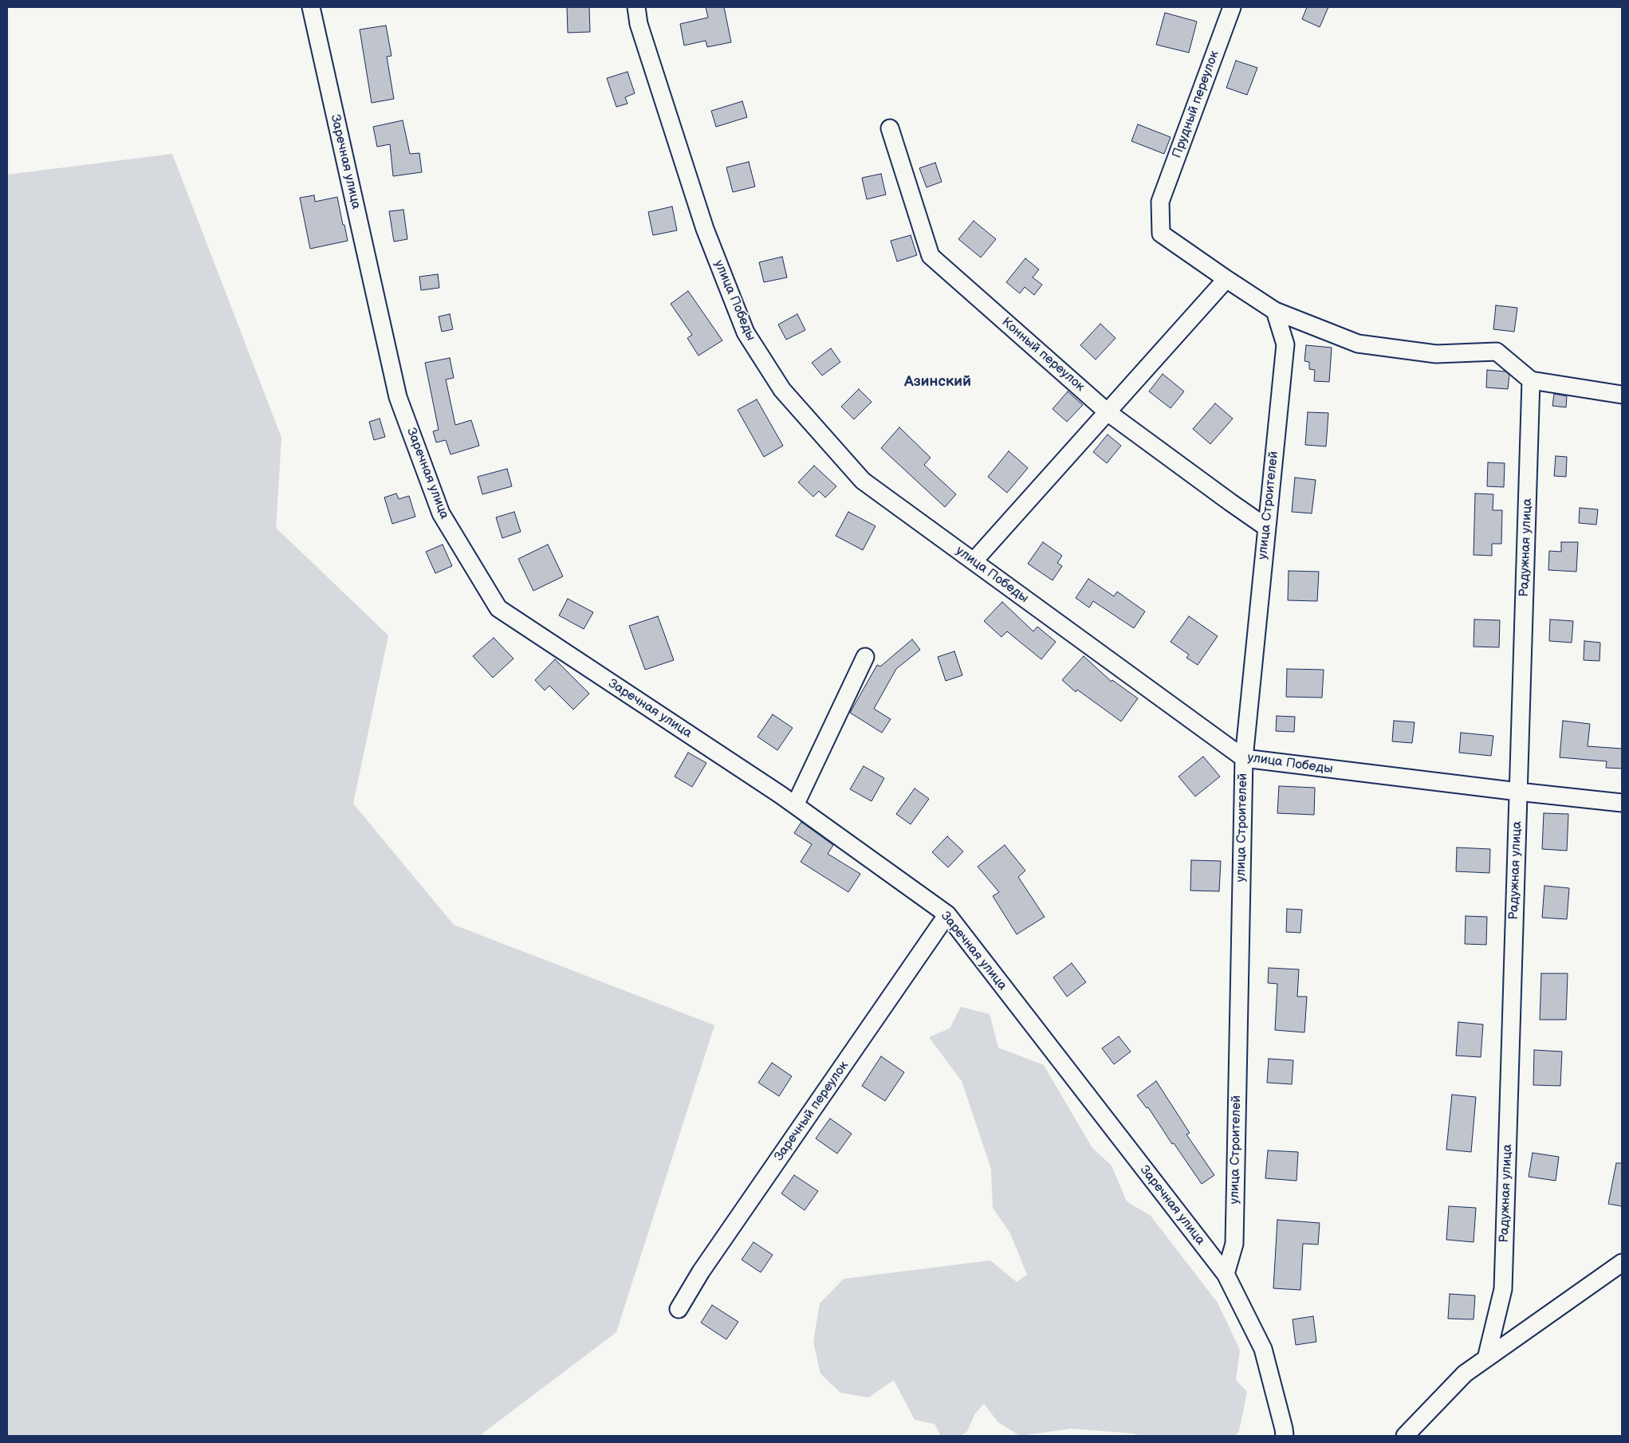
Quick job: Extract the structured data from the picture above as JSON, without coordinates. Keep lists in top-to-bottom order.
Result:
{
  "streets": {
    "street": [
      "Прудный переулок",
      "Заречная улица",
      "улица Победы",
      "Конный переулок",
      "улица Строителей",
      "Радужная улица",
      "Заречный переулок"
    ]
  },
  "crossings": [
    ["Заречная улица", "улица Строителей"],
    ["Заречная улица", "Заречный переулок"],
    ["улица Победы", "улица Строителей"],
    ["улица Победы", "Радужная улица"],
    ["Конный переулок", "улица Строителей"]
  ],
  "districts": ["Азинский"]
}
